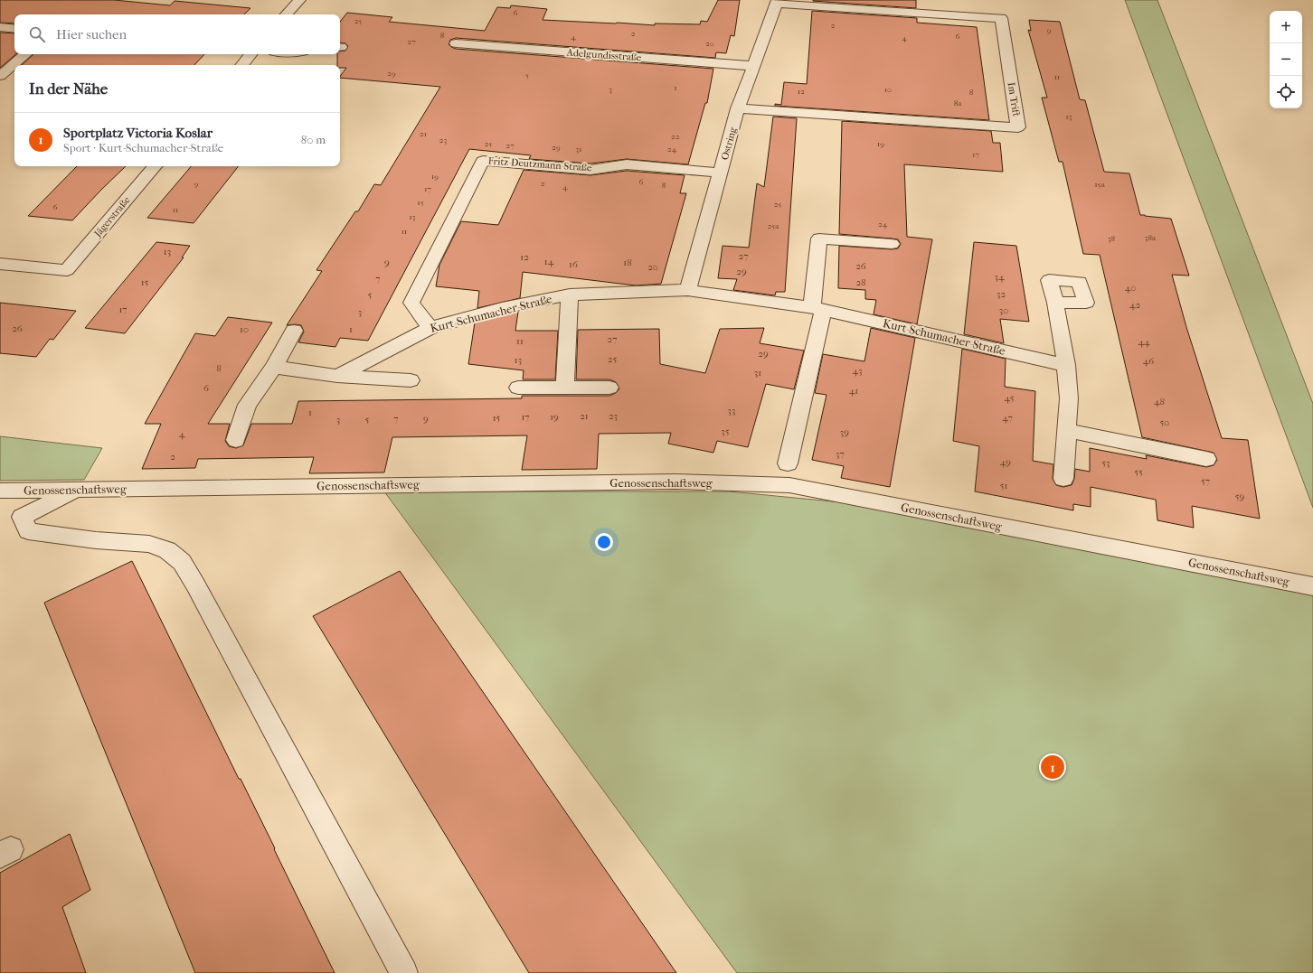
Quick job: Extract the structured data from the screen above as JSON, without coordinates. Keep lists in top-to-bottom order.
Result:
{
  "streets": {
    "street": [
      "Adelgundisstraße",
      "Im Trift",
      "Ostring",
      "Fritz-Deutzmann-Straße",
      "Jägerstraße",
      "Kurt-Schumacher-Straße",
      "Genossenschaftsweg"
    ]
  },
  "crossings": [
    ["Adelgundisstraße", "Ostring"],
    ["Im Trift", "Ostring"],
    ["Ostring", "Fritz-Deutzmann-Straße"],
    ["Ostring", "Kurt-Schumacher-Straße"],
    ["Fritz-Deutzmann-Straße", "Kurt-Schumacher-Straße"]
  ],
  "house_numbers": [
    "6",
    "25",
    "2",
    "9",
    "2",
    "8",
    "6",
    "4",
    "4",
    "27",
    "20",
    "29",
    "5",
    "11",
    "1",
    "3",
    "10",
    "12",
    "8",
    "8a",
    "13",
    "21",
    "22",
    "23",
    "25",
    "19",
    "27",
    "29",
    "31",
    "24",
    "17",
    "19",
    "6",
    "9",
    "2",
    "15a",
    "8",
    "4",
    "17",
    "15",
    "25",
    "6",
    "11",
    "13",
    "24",
    "25a",
    "11",
    "38a",
    "38",
    "13",
    "27",
    "12",
    "14",
    "9",
    "18",
    "16",
    "26",
    "20",
    "29",
    "34",
    "7",
    "15",
    "28",
    "40",
    "32",
    "5",
    "42",
    "17",
    "30",
    "3",
    "26",
    "10",
    "1",
    "27",
    "11",
    "44",
    "29",
    "25",
    "13",
    "46",
    "8",
    "43",
    "31",
    "6",
    "41",
    "45",
    "48",
    "33",
    "1",
    "21",
    "23",
    "17",
    "19",
    "15",
    "47",
    "7",
    "9",
    "3",
    "5",
    "50",
    "35",
    "39",
    "4",
    "37",
    "2",
    "49",
    "53",
    "55",
    "57",
    "51",
    "59"
  ],
  "page": {
    "map_buttons": ["+", "−"],
    "search": "Hier suchen",
    "heading": "In der Nähe",
    "list": [
      {
        "mark": "1",
        "name": "Sportplatz Victoria Koslar",
        "note": "Sport · Kurt-Schumacher-Straße",
        "value": "80 m"
      }
    ],
    "pins": "1"
  }
}
